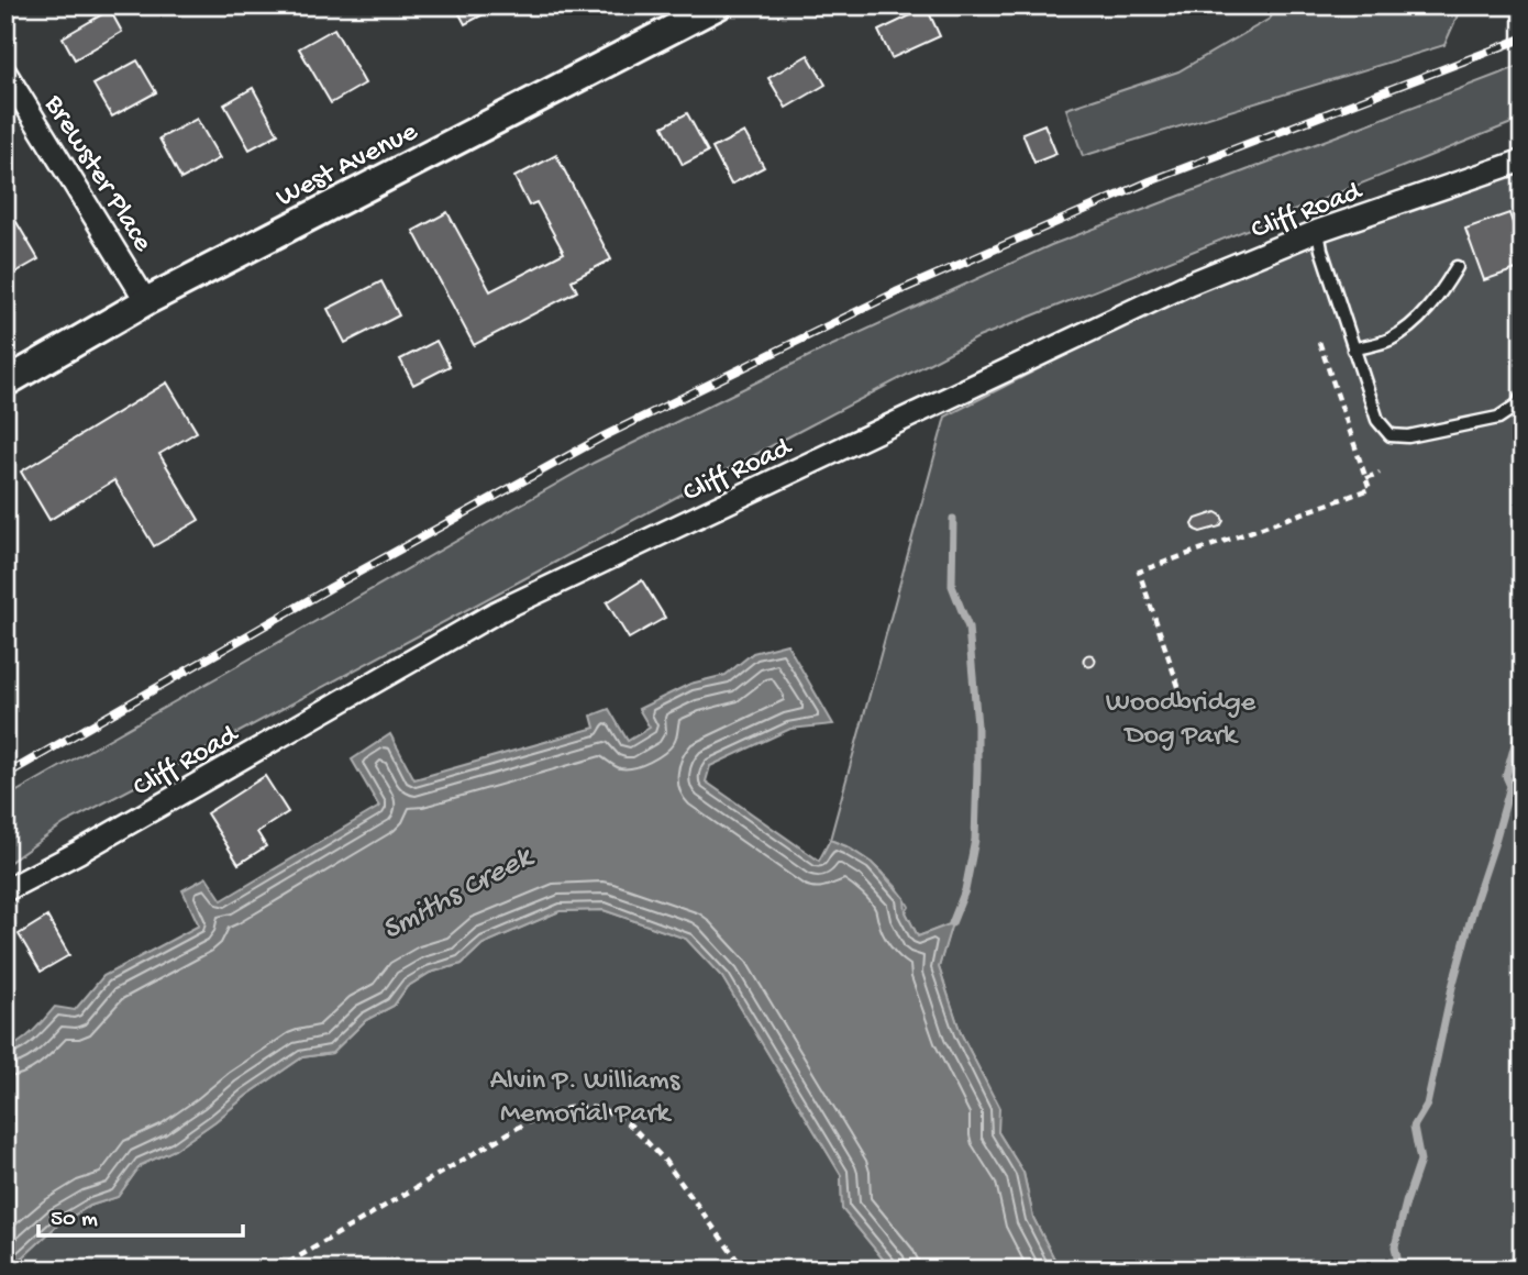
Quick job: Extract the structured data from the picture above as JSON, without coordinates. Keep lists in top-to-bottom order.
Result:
{
  "streets": {
    "street": ["West Avenue", "Brewster Place", "Cliff Road"]
  },
  "crossings": [
    ["West Avenue", "Brewster Place"]
  ],
  "water": ["Smiths Creek"],
  "parks": ["Woodbridge Dog Park", "Alvin P. Williams Memorial Park"],
  "scale_bar": "50 m"
}
